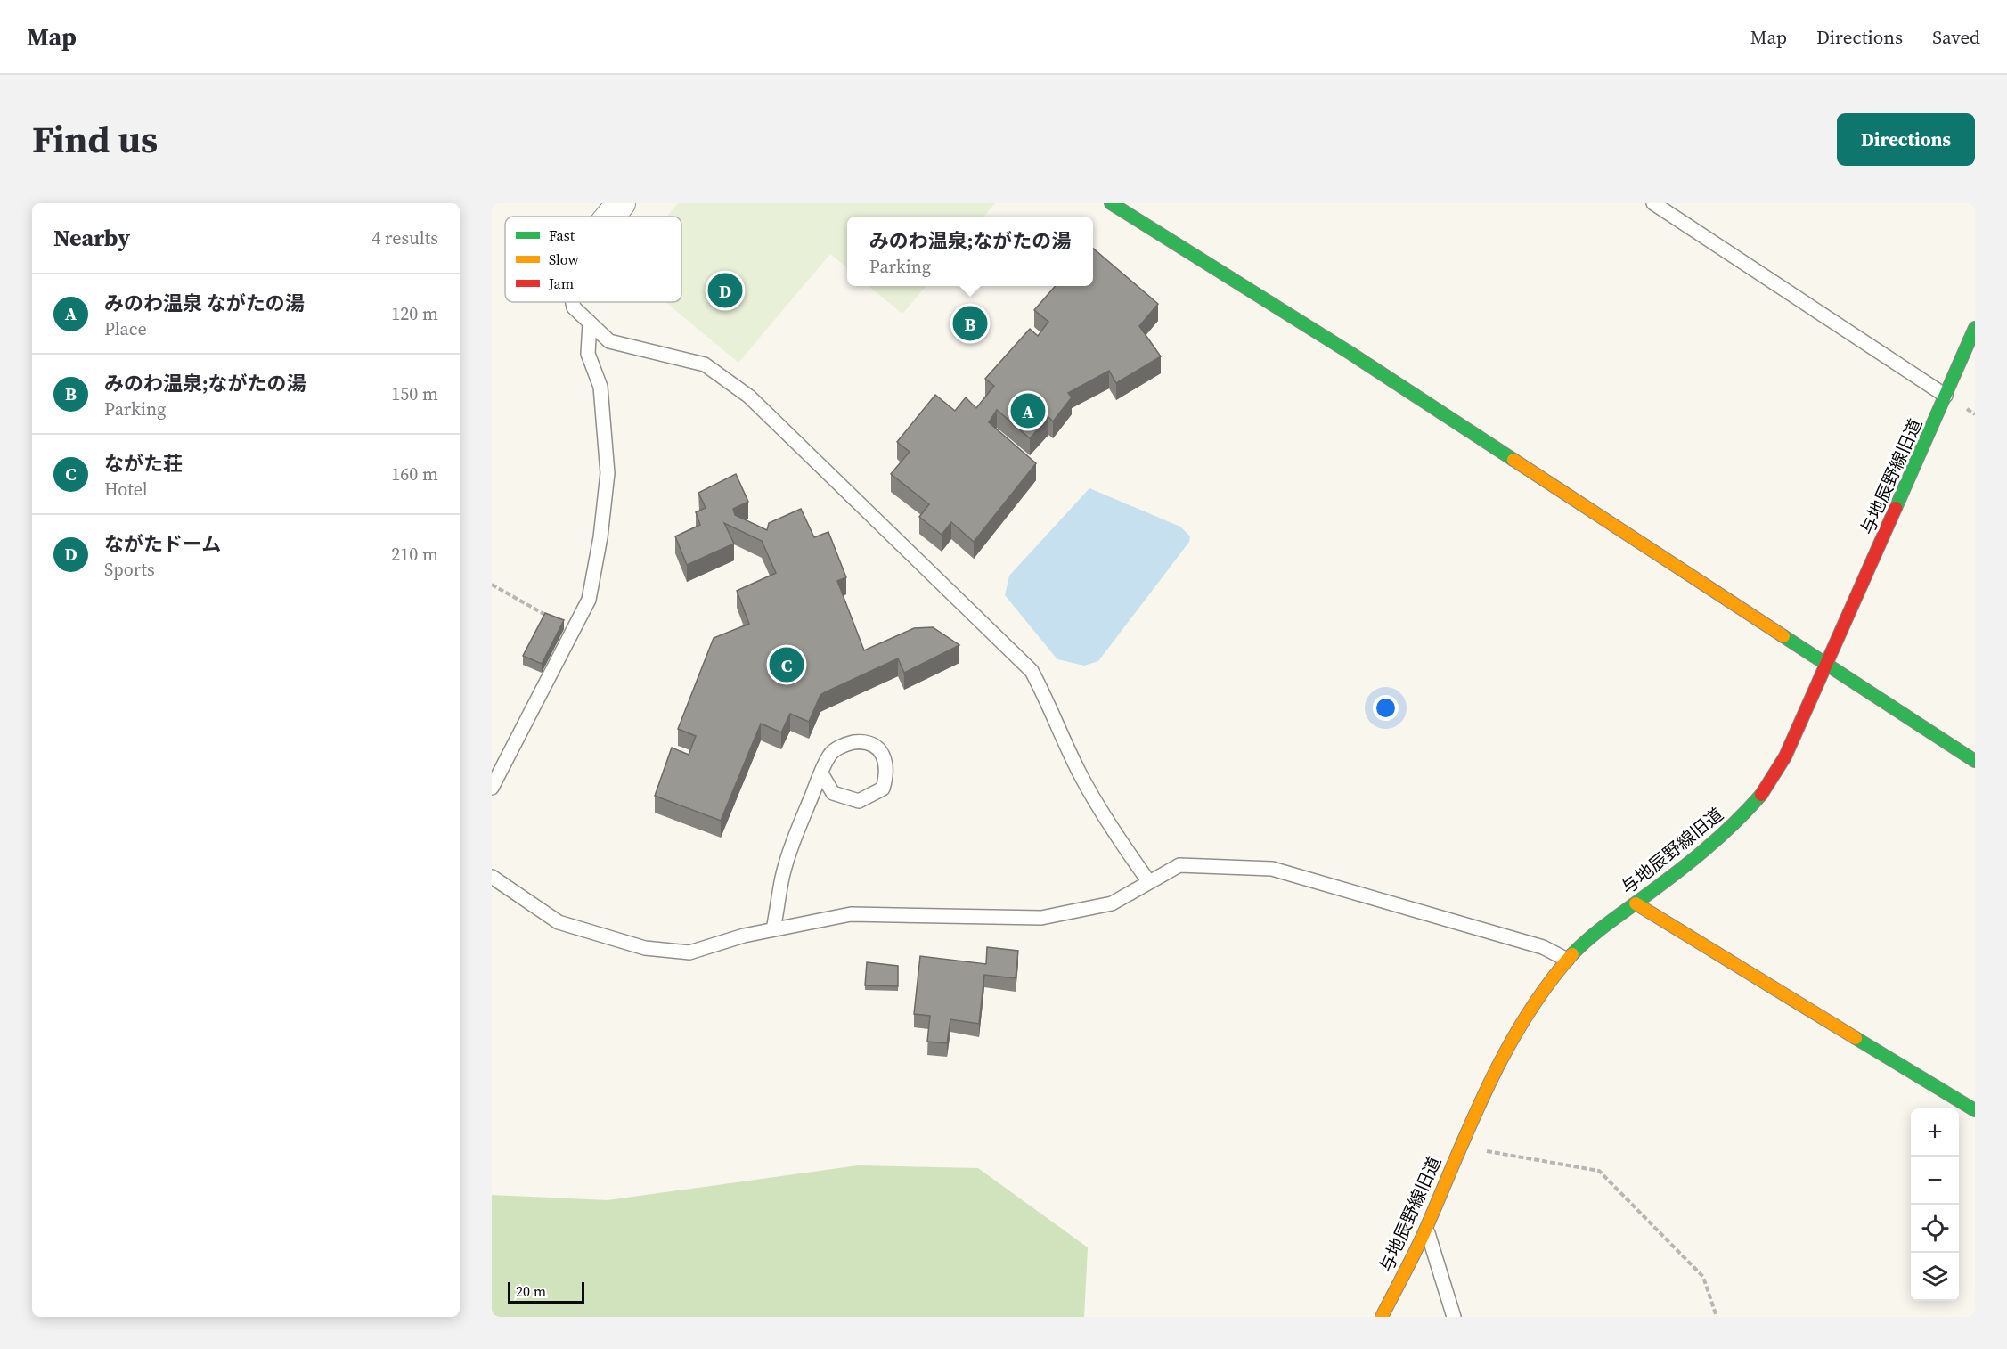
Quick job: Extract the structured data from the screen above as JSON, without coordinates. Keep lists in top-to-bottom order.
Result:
{
  "streets": {
    "street": ["与地辰野線旧道"]
  },
  "legend": ["Fast", "Slow", "Jam"],
  "scale_bar": "20 m",
  "page": {
    "header": "Map",
    "nav": ["Map", "Directions", "Saved"],
    "title": "Find us",
    "buttons": "Directions",
    "heading": ["Nearby", "4 results"],
    "popup": ["みのわ温泉;ながたの湯", "Parking"],
    "pins": [
      "D",
      "B",
      "A",
      "C"
    ],
    "list": [
      {
        "mark": "A",
        "name": "みのわ温泉 ながたの湯",
        "note": "Place",
        "value": "120 m"
      },
      {
        "mark": "B",
        "name": "みのわ温泉;ながたの湯",
        "note": "Parking",
        "value": "150 m"
      },
      {
        "mark": "C",
        "name": "ながた荘",
        "note": "Hotel",
        "value": "160 m"
      },
      {
        "mark": "D",
        "name": "ながたドーム",
        "note": "Sports",
        "value": "210 m"
      }
    ],
    "map_buttons": ["+", "−"],
    "scale": "20 m"
  }
}
